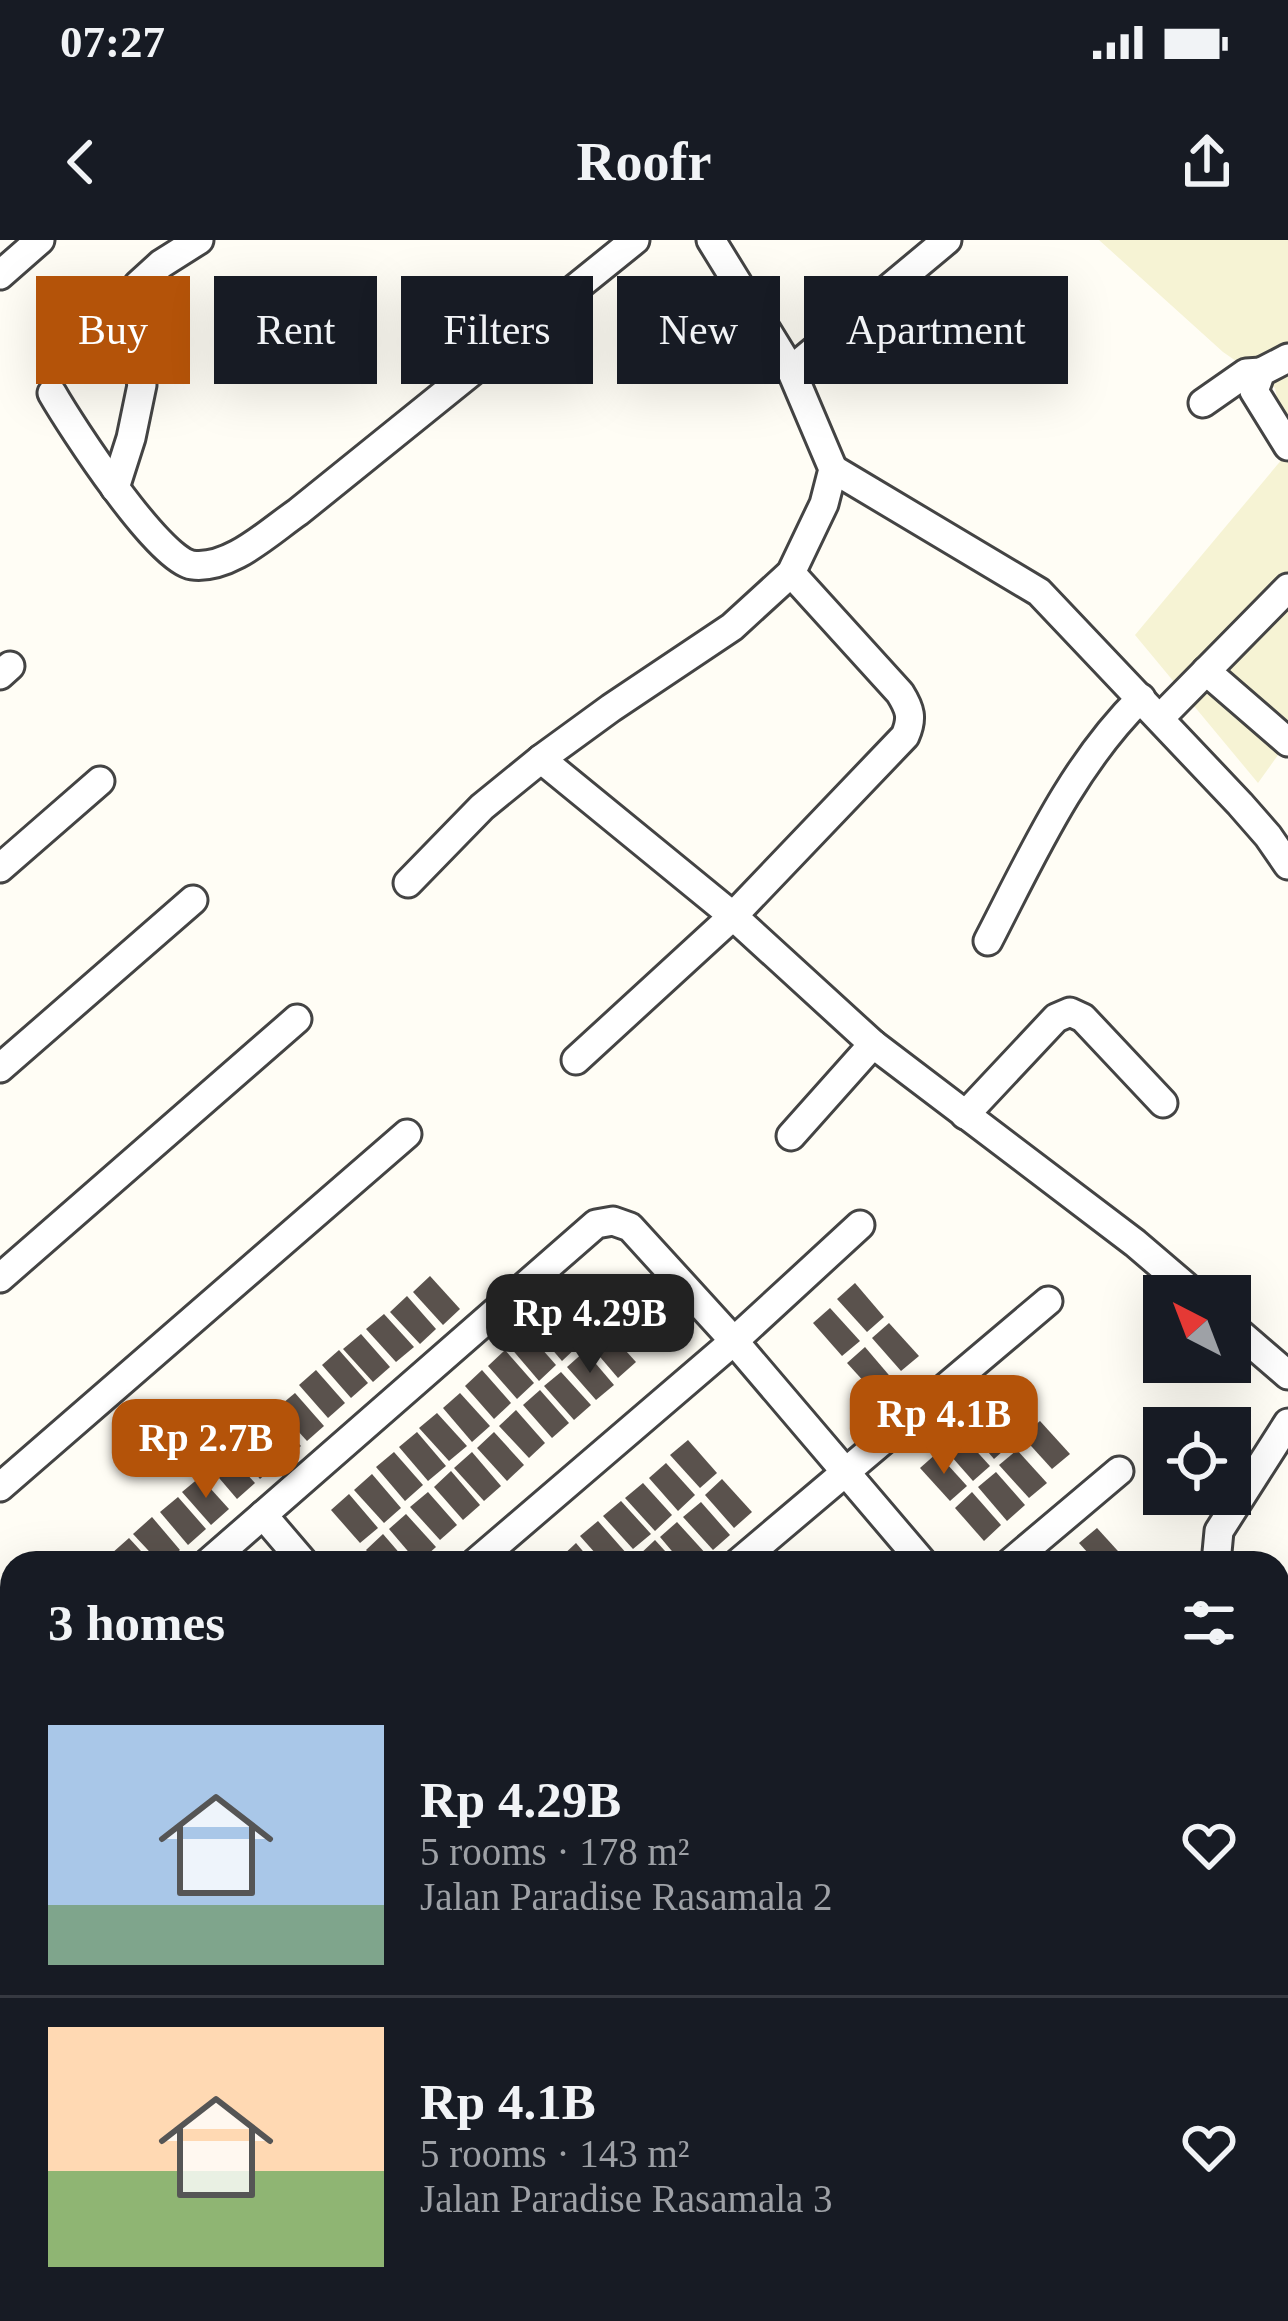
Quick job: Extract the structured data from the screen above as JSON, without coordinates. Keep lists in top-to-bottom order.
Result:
{
  "north": "top left",
  "page": {
    "status": "07:27",
    "header": "Roofr",
    "chip": [
      "Buy",
      "Rent",
      "Filters",
      "New",
      "Apartment"
    ],
    "price": ["Rp 4.29B", "Rp 4.1B", "Rp 2.7B"],
    "heading": "3 homes",
    "list": [
      {
        "name": "Rp 4.29B",
        "note": "5 rooms · 178 m² · Jalan Paradise Rasamala 2"
      },
      {
        "name": "Rp 4.1B",
        "note": "5 rooms · 143 m² · Jalan Paradise Rasamala 3"
      }
    ]
  }
}
